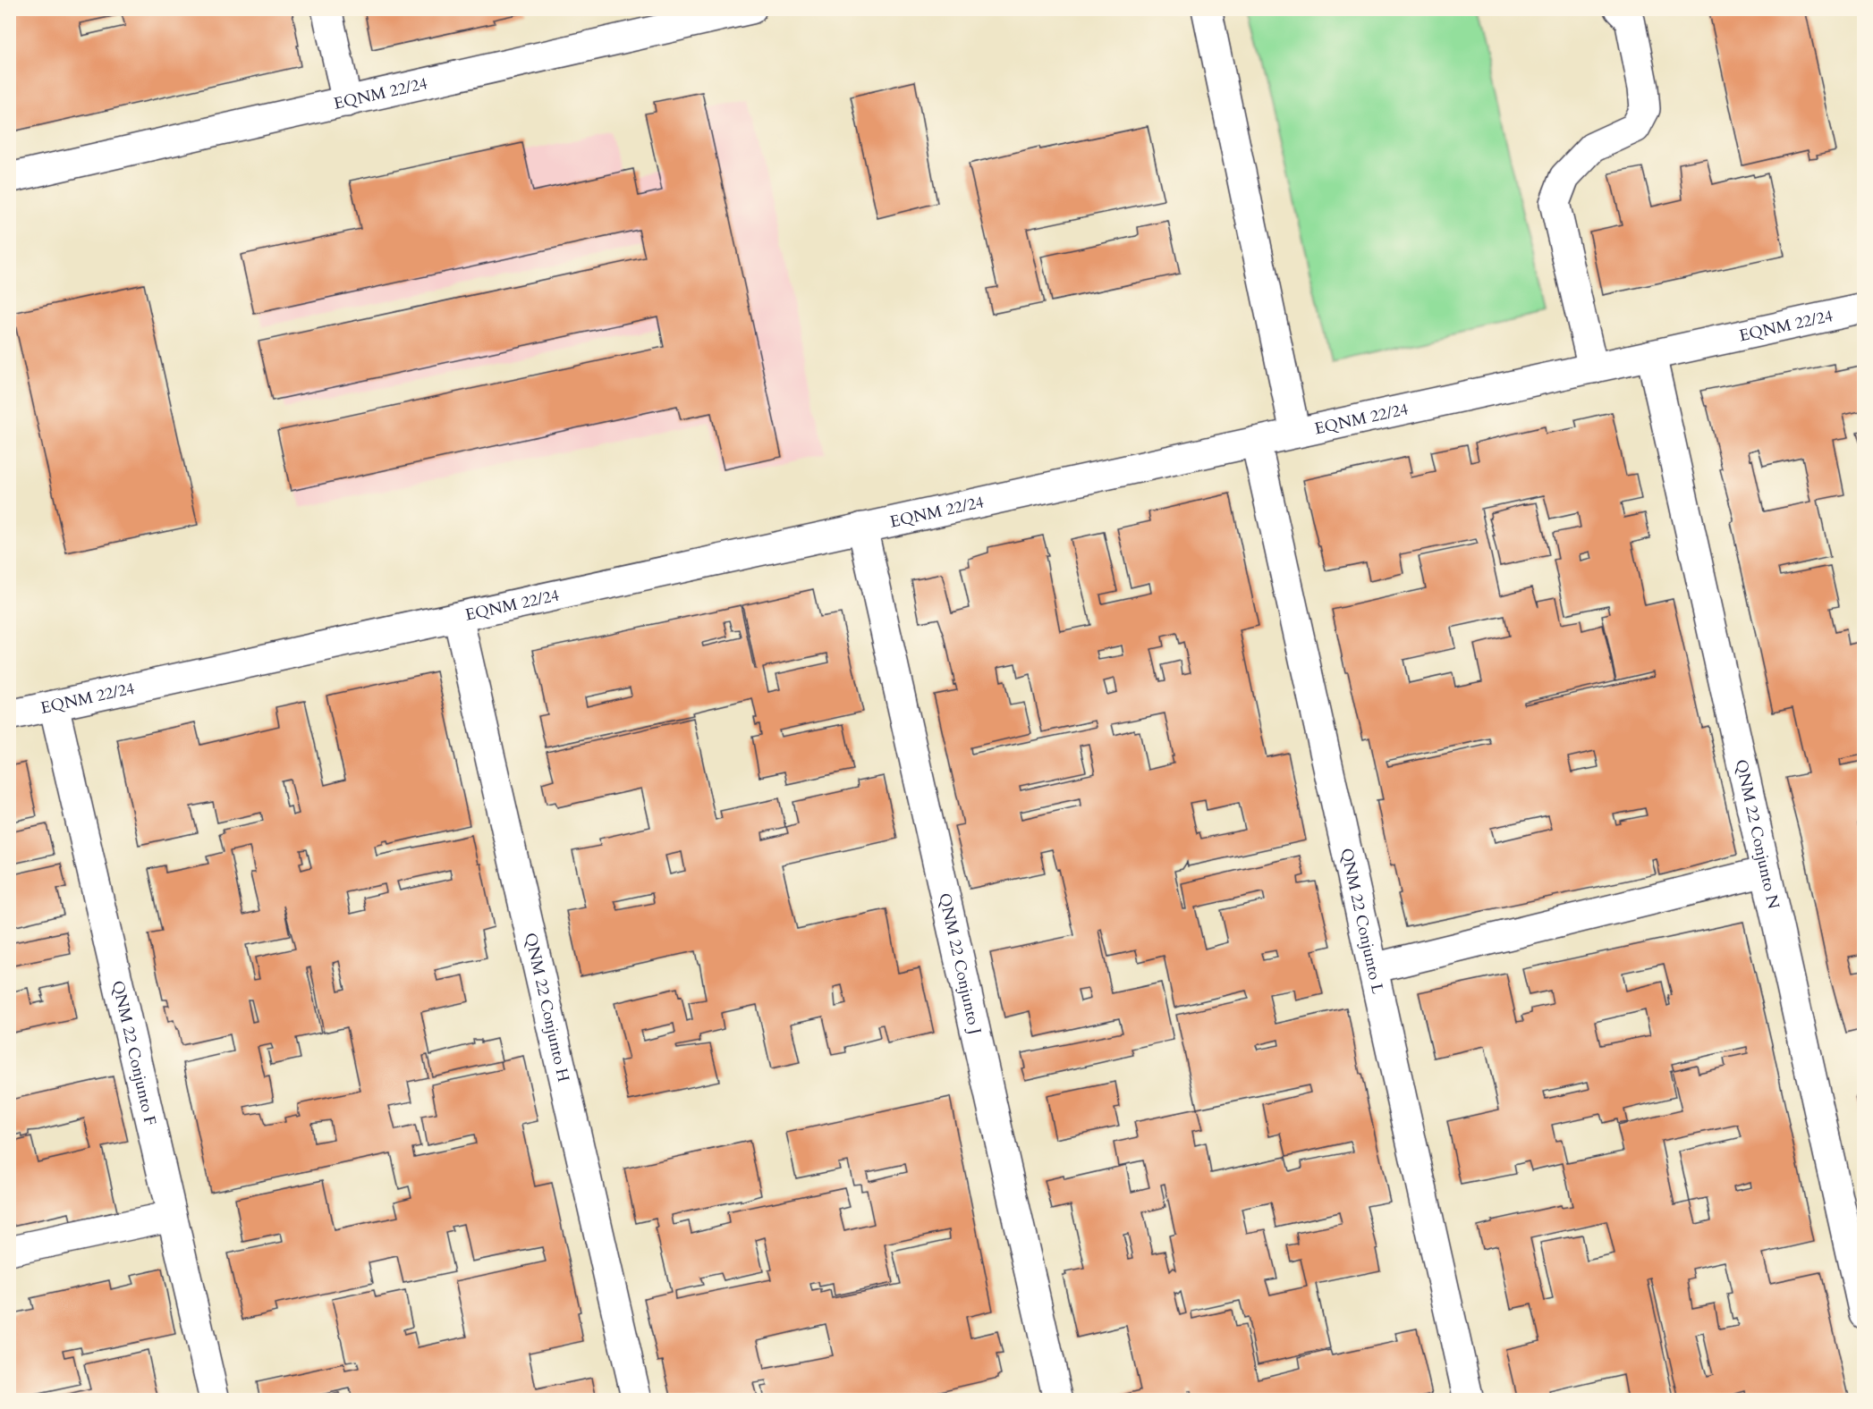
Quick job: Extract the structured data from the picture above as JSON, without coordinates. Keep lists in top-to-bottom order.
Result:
{
  "streets": {
    "street": [
      "EQNM 22/24",
      "QNM 22 Conjunto N",
      "QNM 22 Conjunto L",
      "QNM 22 Conjunto J",
      "QNM 22 Conjunto H",
      "QNM 22 Conjunto F"
    ]
  },
  "crossings": [
    ["EQNM 22/24", "QNM 22 Conjunto N"],
    ["EQNM 22/24", "QNM 22 Conjunto L"],
    ["EQNM 22/24", "QNM 22 Conjunto J"],
    ["EQNM 22/24", "QNM 22 Conjunto H"],
    ["EQNM 22/24", "QNM 22 Conjunto F"]
  ]
}
